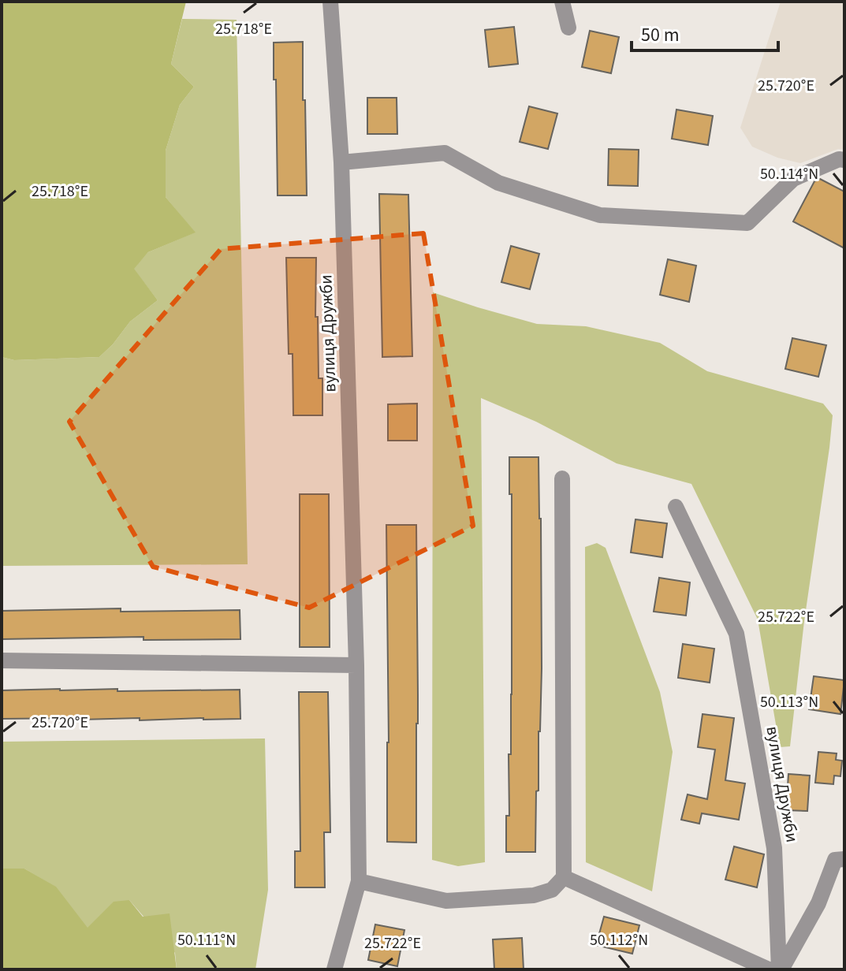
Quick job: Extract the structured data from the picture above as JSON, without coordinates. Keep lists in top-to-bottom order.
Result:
{
  "streets": {
    "street": ["вулиця Дружби"]
  },
  "scale_bar": "50 m",
  "coordinates": [
    "25.718°E",
    "25.720°E",
    "50.114°N",
    "25.722°E",
    "50.113°N",
    "50.111°N",
    "50.112°N"
  ]
}
